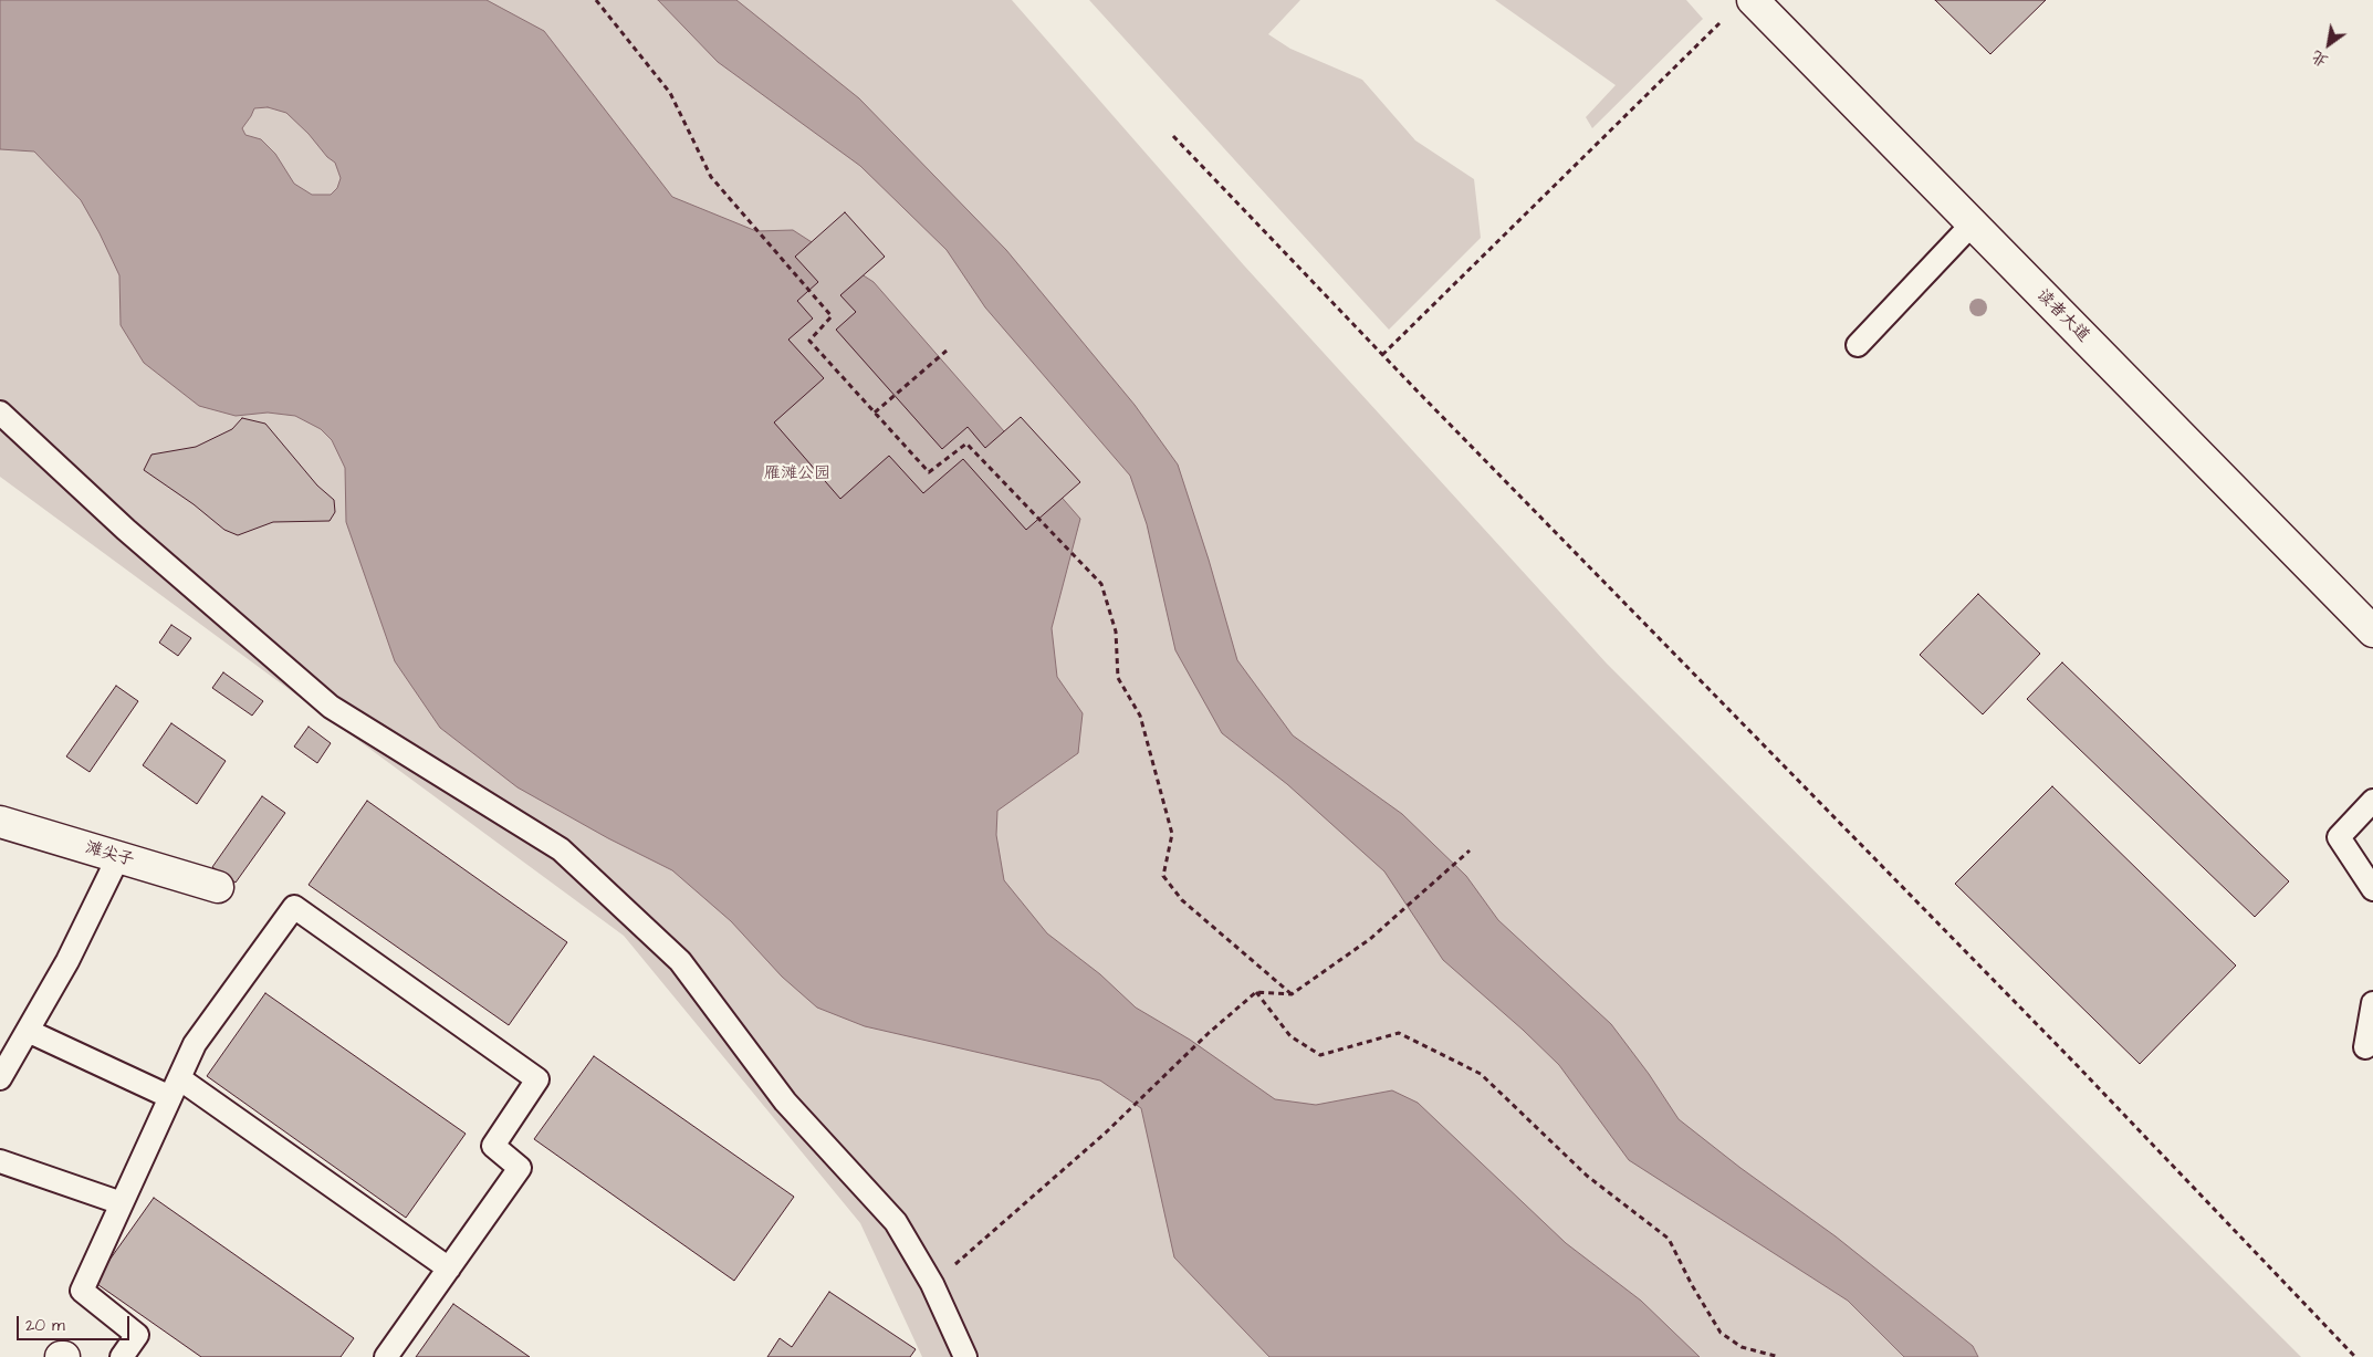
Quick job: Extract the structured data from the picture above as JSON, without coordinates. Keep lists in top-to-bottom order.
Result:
{
  "streets": {
    "main road": ["读者大道", "滩尖子"]
  },
  "parks": ["雁滩公园"],
  "scale_bar": "20 m",
  "north": "bottom left"
}
